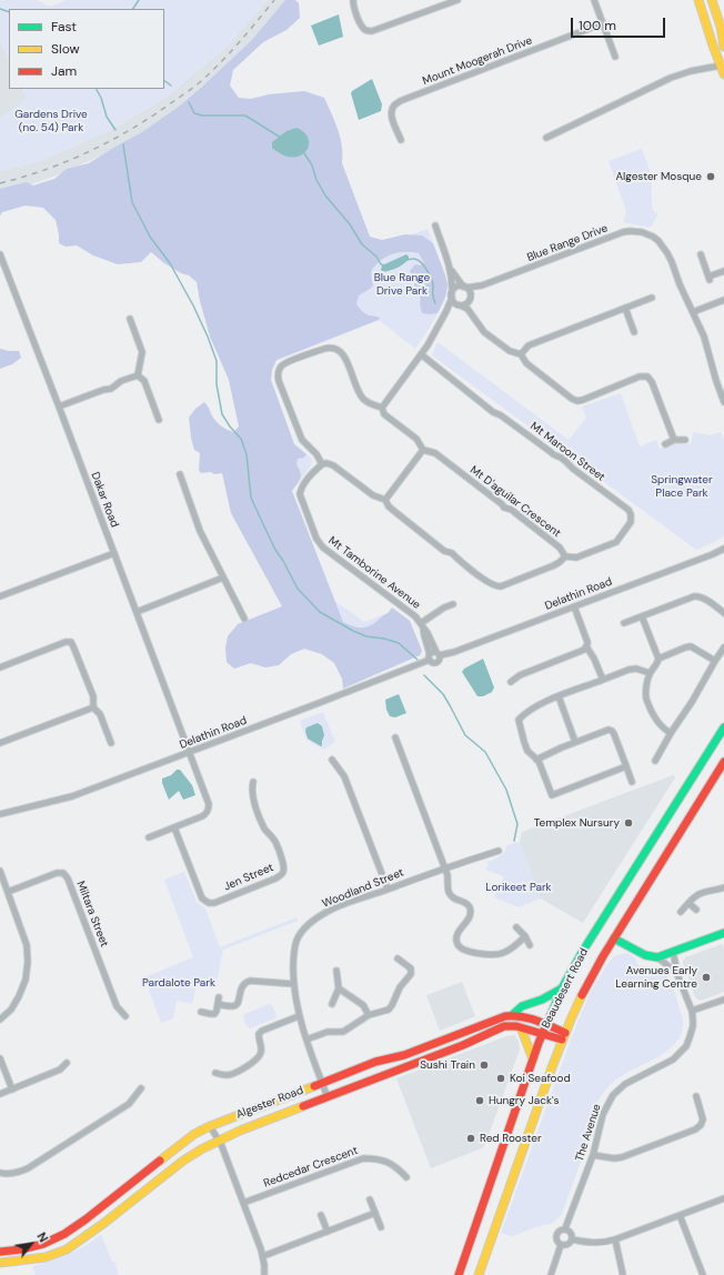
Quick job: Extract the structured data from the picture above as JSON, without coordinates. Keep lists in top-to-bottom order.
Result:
{
  "streets": {
    "main road": ["Beaudesert Road", "Algester Road"],
    "street": [
      "Mount Moogerah Drive",
      "Blue Range Drive",
      "Mt Maroon Street",
      "Dakar Road",
      "Mt D'aguilar Crescent",
      "Mt Tamborine Avenue",
      "Delathin Road",
      "Jen Street",
      "Woodland Street",
      "Miltara Street",
      "The Avenue",
      "Redcedar Crescent"
    ]
  },
  "crossings": [
    ["Mt Maroon Street", "Mt D'aguilar Crescent"],
    ["Dakar Road", "Delathin Road"],
    ["Dakar Road", "Jen Street"],
    ["Woodland Street", "Algester Road"],
    ["Beaudesert Road", "Algester Road"]
  ],
  "parks": [
    "Gardens Drive (no. 54) Park",
    "Blue Range Drive Park",
    "Springwater Place Park",
    "Lorikeet Park",
    "Pardalote Park"
  ],
  "places": [
    "Algester Mosque",
    "Templex Nursury",
    "Avenues Early Learning Centre",
    "Sushi Train",
    "Koi Seafood",
    "Hungry Jack's",
    "Red Rooster"
  ],
  "legend": ["Fast", "Slow", "Jam"],
  "scale_bar": "100 m",
  "north": "top right"
}
